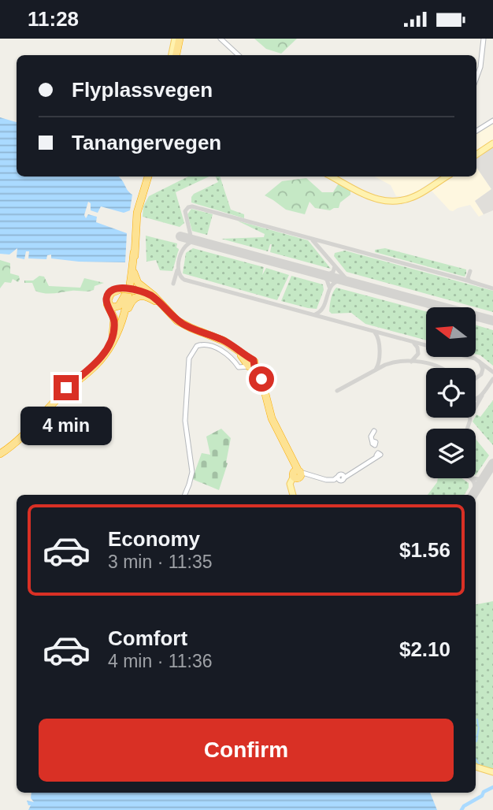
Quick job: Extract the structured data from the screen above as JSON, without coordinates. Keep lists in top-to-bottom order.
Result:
{
  "north": "left",
  "page": {
    "status": "11:28",
    "banner": ["Flyplassvegen", "Tanangervegen"],
    "bubble": "4 min",
    "list": [
      {
        "name": "Economy",
        "note": "3 min · 11:35",
        "value": "$1.56"
      },
      {
        "name": "Comfort",
        "note": "4 min · 11:36",
        "value": "$2.10"
      }
    ],
    "buttons": "Confirm"
  }
}
